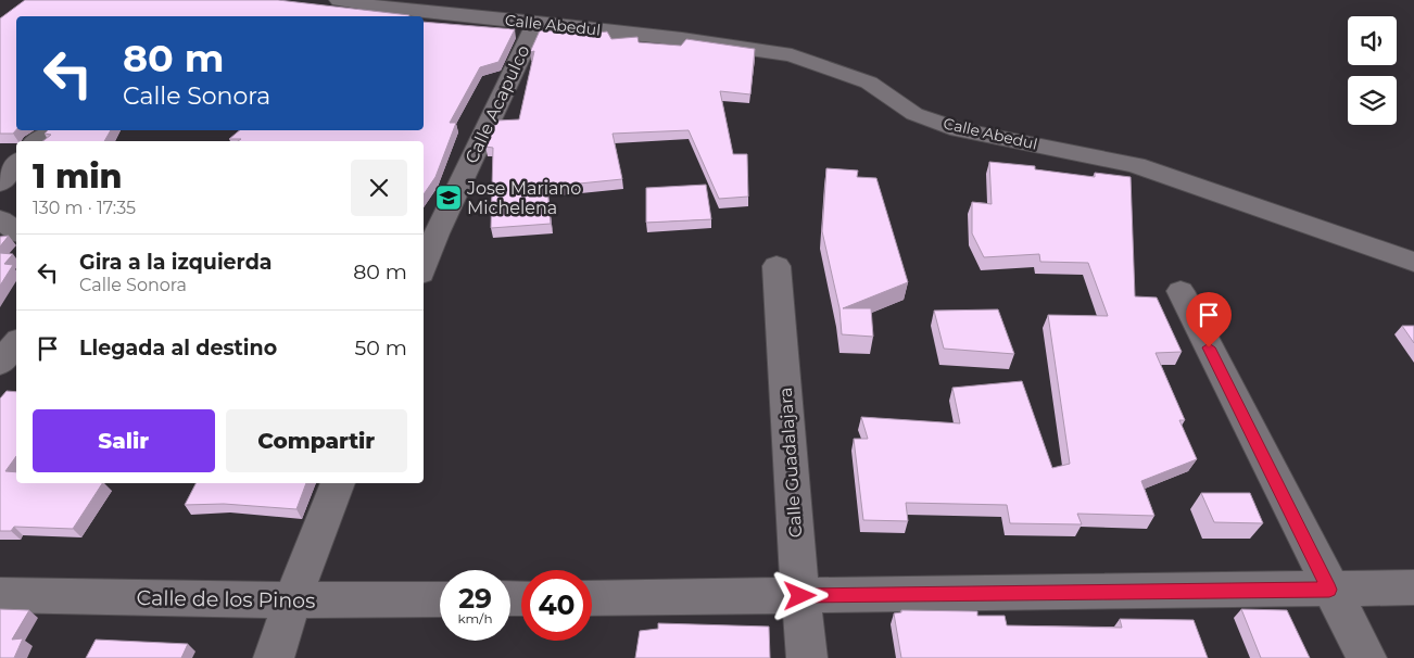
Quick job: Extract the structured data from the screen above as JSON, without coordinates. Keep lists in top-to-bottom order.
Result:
{
  "streets": {
    "street": [
      "Calle Abedul",
      "Calle Acapulco",
      "Calle Guadalajara",
      "Calle de los Pinos"
    ]
  },
  "crossings": [
    ["Calle Abedul", "Calle Acapulco"]
  ],
  "places": {
    "school or university": ["Jose Mariano Michelena"]
  },
  "page": {
    "turn": ["80 m", "Calle Sonora"],
    "heading": ["1 min", "130 m · 17:35"],
    "list": [
      {
        "name": "Gira a la izquierda",
        "note": "Calle Sonora",
        "value": "80 m"
      },
      {
        "name": "Llegada al destino",
        "value": "50 m"
      }
    ],
    "buttons": ["Salir", "Compartir"],
    "speed": "29 km/h",
    "limit": "40"
  }
}
